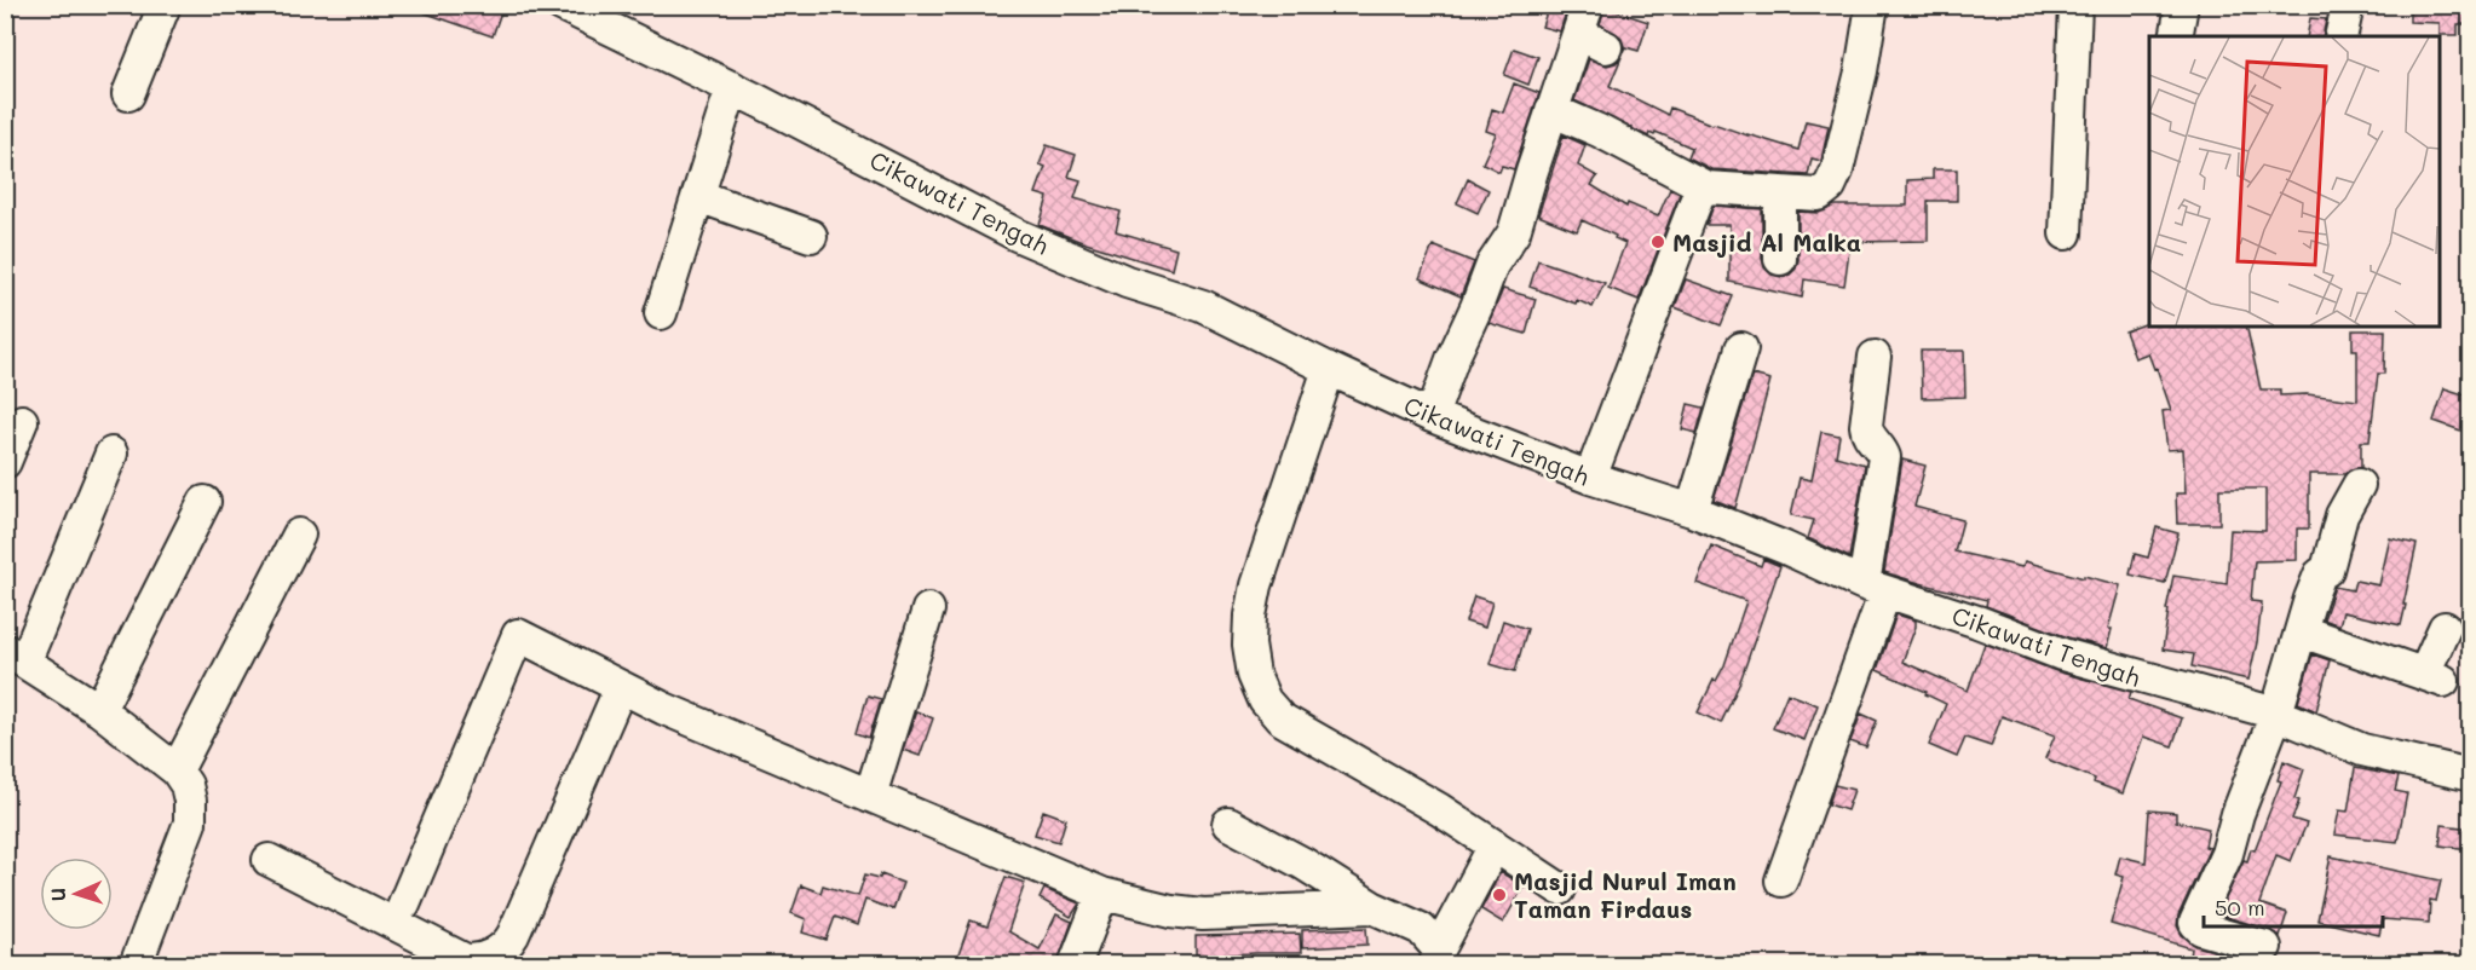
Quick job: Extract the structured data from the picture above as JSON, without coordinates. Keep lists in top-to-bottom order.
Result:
{
  "streets": {
    "street": ["Cikawati Tengah"]
  },
  "places": ["Masjid Al Malka", "Masjid Nurul Iman Taman Firdaus"],
  "scale_bar": "50 m",
  "north": "left"
}
